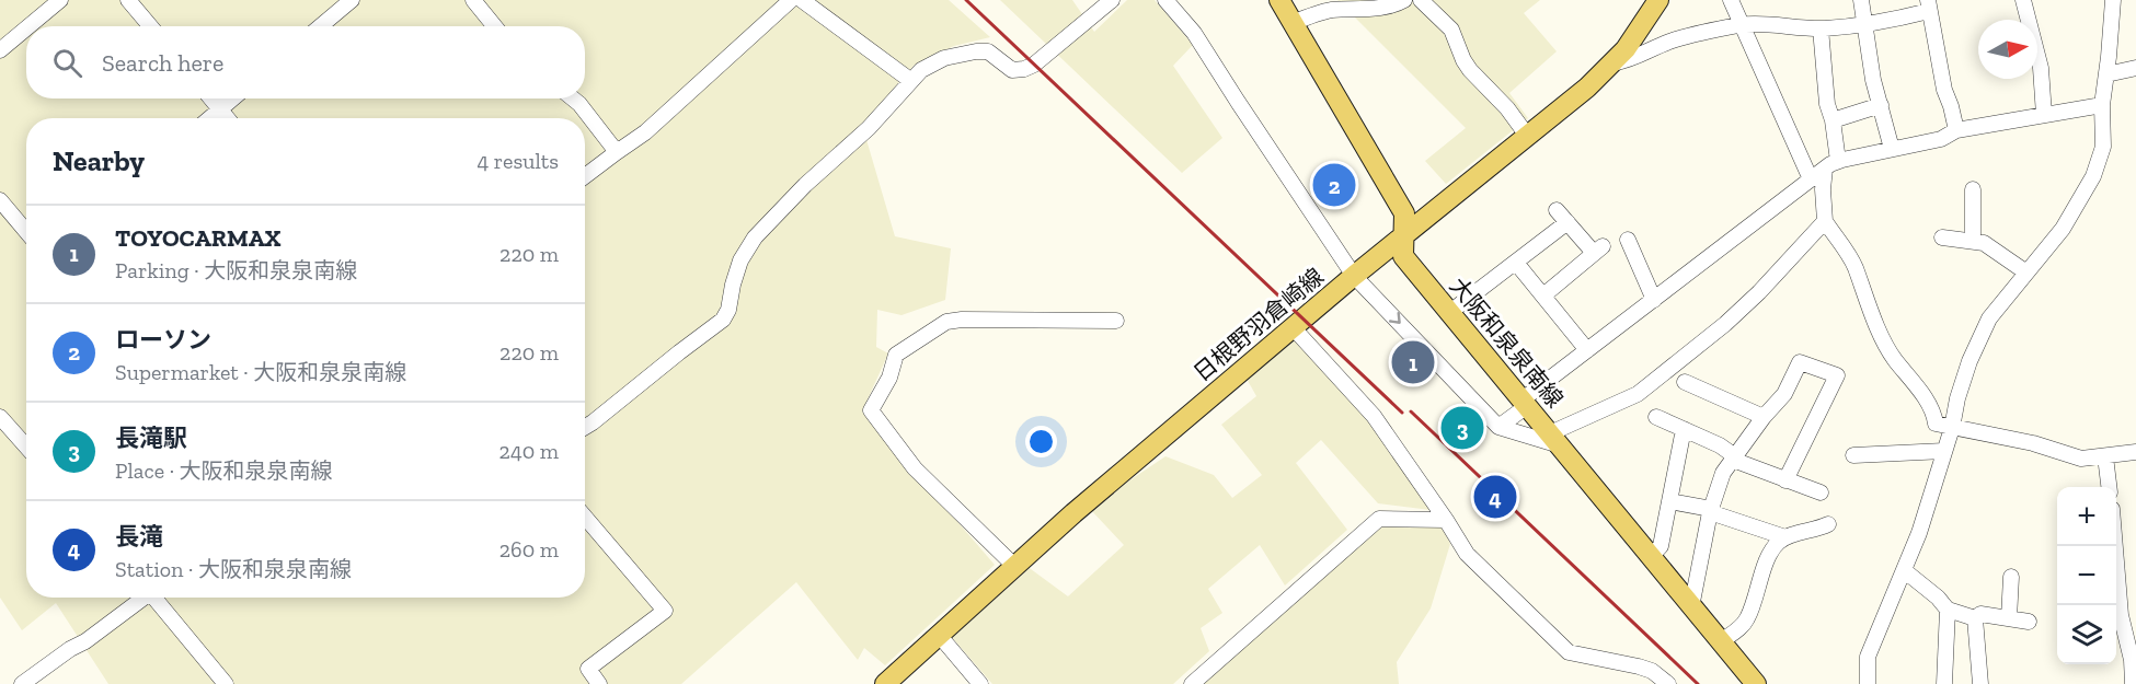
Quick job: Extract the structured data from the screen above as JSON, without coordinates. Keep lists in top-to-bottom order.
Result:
{
  "streets": {
    "main road": ["日根野羽倉崎線", "大阪和泉泉南線"]
  },
  "crossings": [
    ["日根野羽倉崎線", "大阪和泉泉南線"]
  ],
  "north": "right",
  "page": {
    "search": "Search here",
    "heading": ["Nearby", "4 results"],
    "pins": [
      "2",
      "1",
      "3",
      "4"
    ],
    "list": [
      {
        "mark": "1",
        "name": "TOYOCARMAX",
        "note": "Parking · 大阪和泉泉南線",
        "value": "220 m"
      },
      {
        "mark": "2",
        "name": "ローソン",
        "note": "Supermarket · 大阪和泉泉南線",
        "value": "220 m"
      },
      {
        "mark": "3",
        "name": "長滝駅",
        "note": "Place · 大阪和泉泉南線",
        "value": "240 m"
      },
      {
        "mark": "4",
        "name": "長滝",
        "note": "Station · 大阪和泉泉南線",
        "value": "260 m"
      }
    ],
    "map_buttons": ["+", "−"]
  }
}
